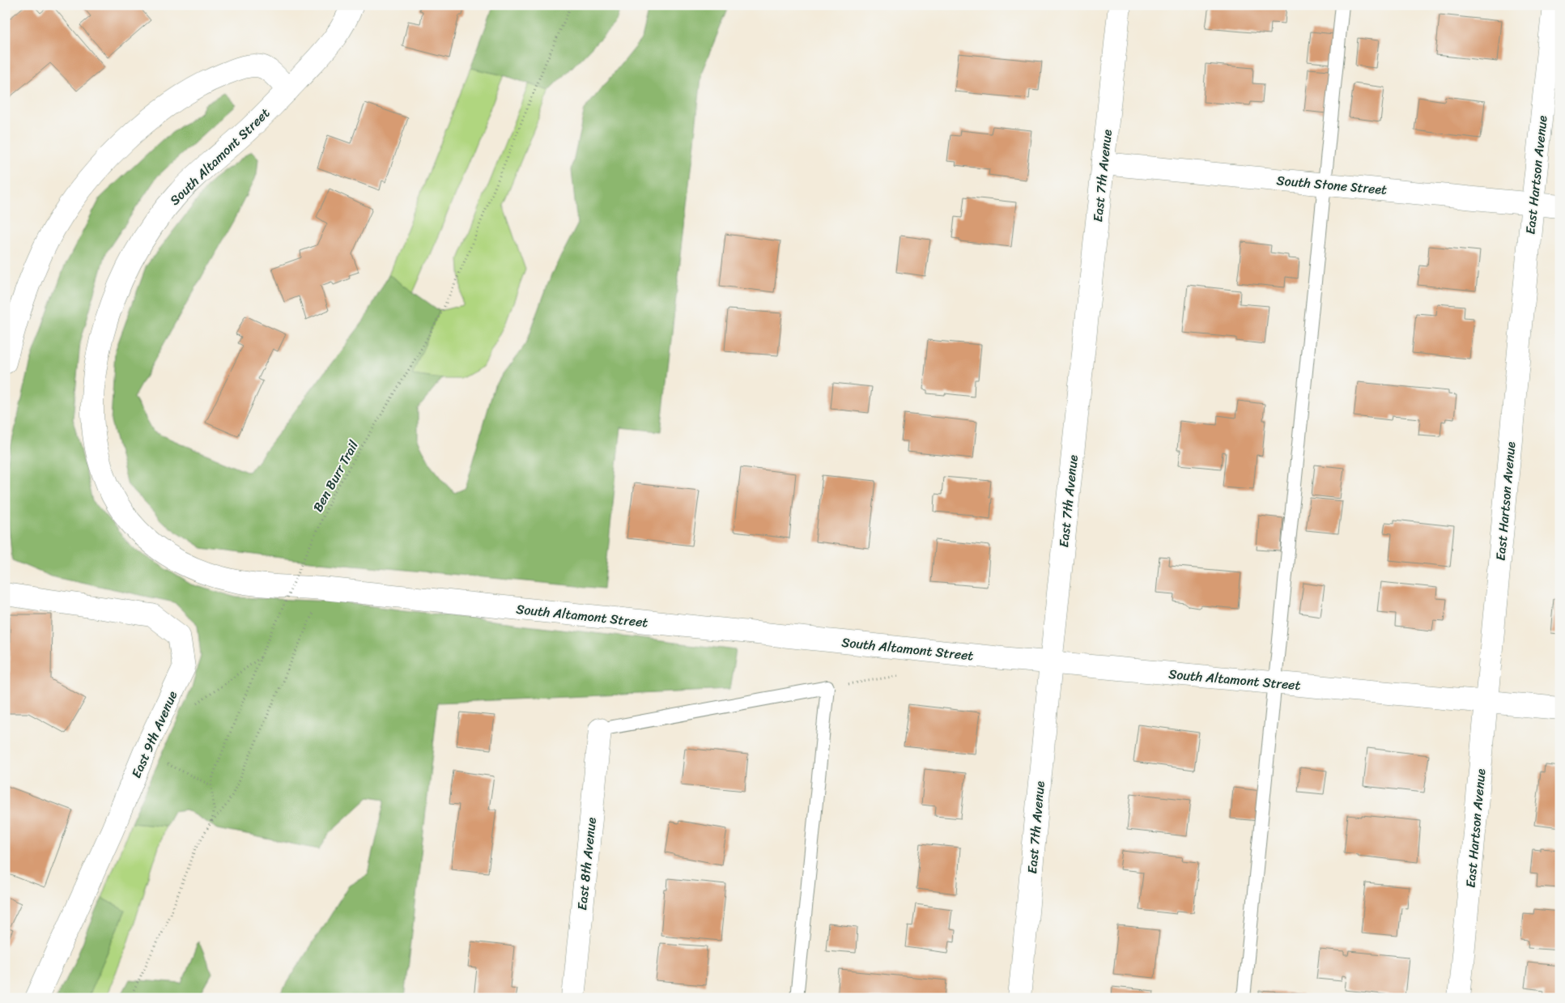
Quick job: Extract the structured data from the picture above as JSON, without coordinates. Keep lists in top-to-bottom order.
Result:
{
  "streets": {
    "street": [
      "South Altamont Street",
      "East Hartson Avenue",
      "East 7th Avenue",
      "South Stone Street",
      "East 9th Avenue",
      "East 8th Avenue"
    ],
    "path": ["Ben Burr Trail"]
  },
  "crossings": [
    ["South Altamont Street", "East Hartson Avenue"],
    ["South Altamont Street", "East 7th Avenue"],
    ["East Hartson Avenue", "South Stone Street"],
    ["East 7th Avenue", "South Stone Street"]
  ]
}
